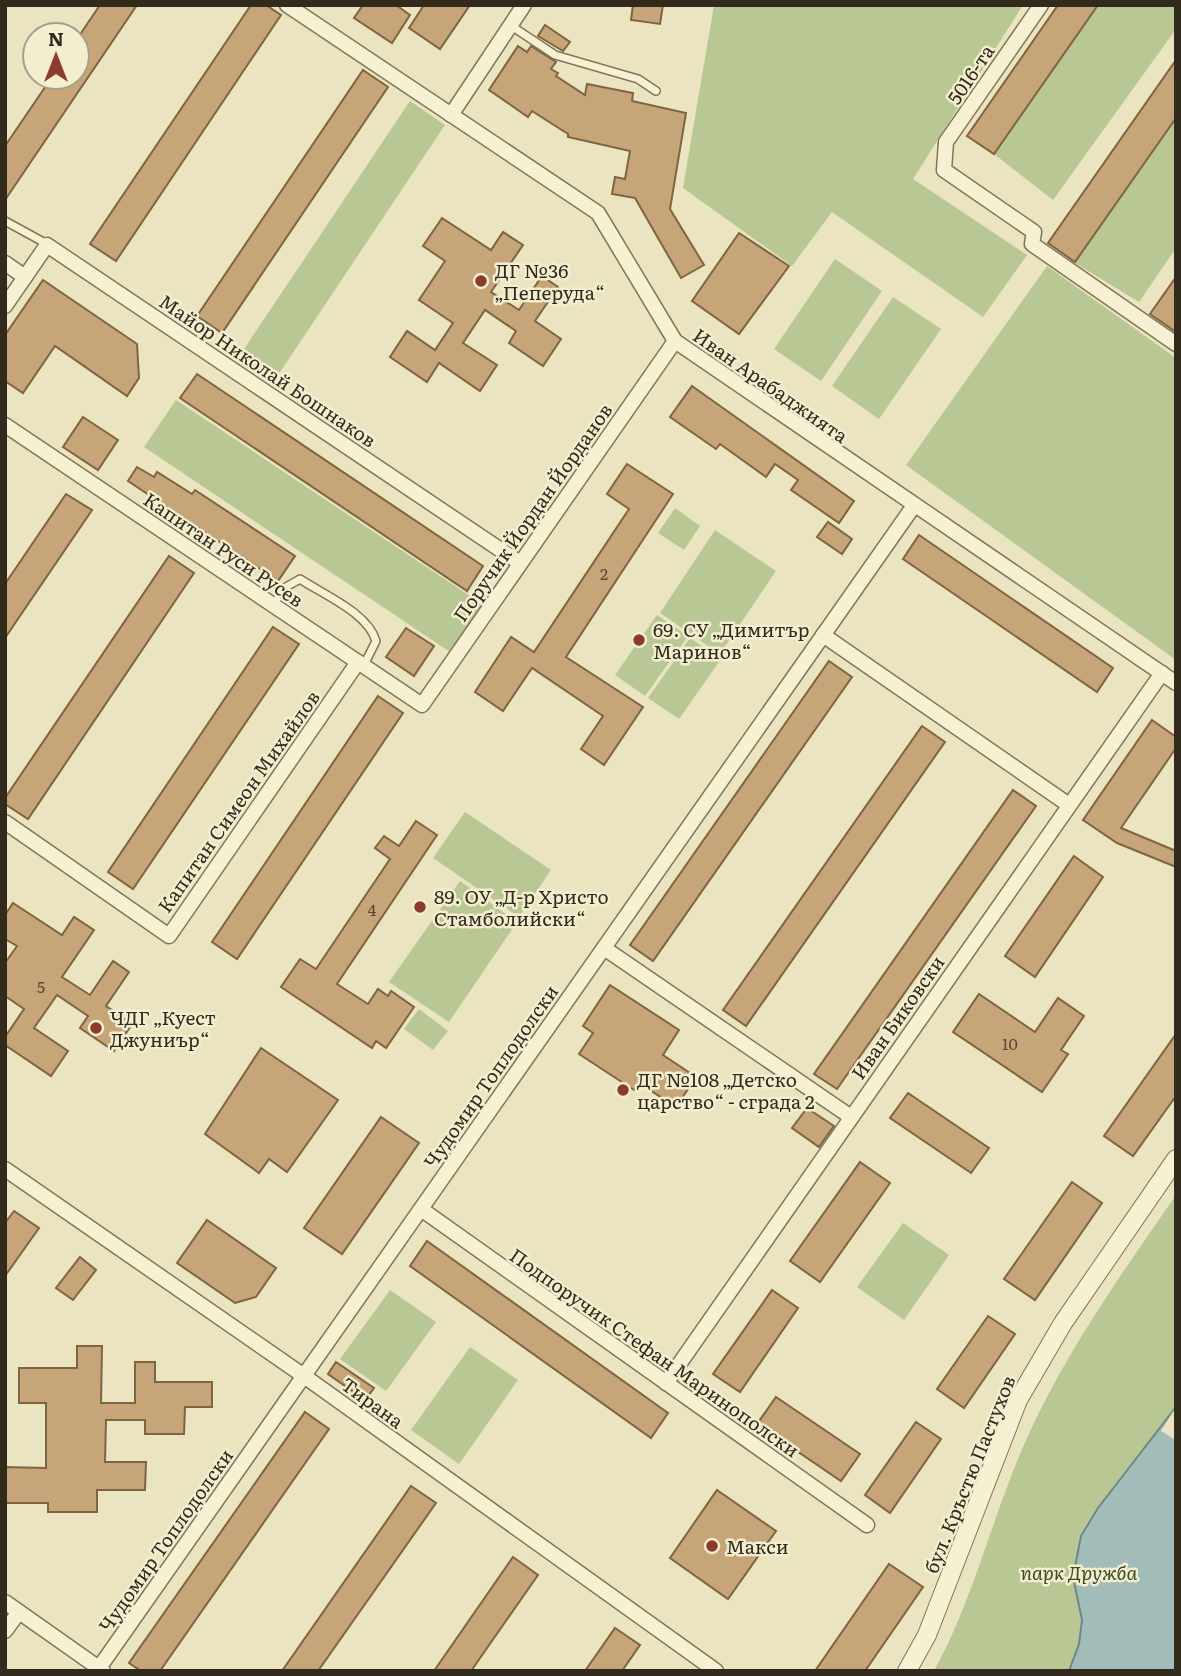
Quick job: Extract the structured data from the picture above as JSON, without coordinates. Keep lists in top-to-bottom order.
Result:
{
  "streets": {
    "street": [
      "5016-та",
      "Майор Николай Бошнаков",
      "Иван Арабаджията",
      "Поручик Йордан Йорданов",
      "Капитан Руси Русев",
      "Капитан Симеон Михайлов",
      "Иван Биковски",
      "Чудомир Топлодолски",
      "Подпоручик Стефан Маринополски",
      "Тирана",
      "бул. Кръстю Пастухов"
    ]
  },
  "crossings": [
    ["Майор Николай Бошнаков", "Поручик Йордан Йорданов"],
    ["Иван Арабаджията", "Поручик Йордан Йорданов"],
    ["Иван Арабаджията", "Иван Биковски"],
    ["Иван Арабаджията", "Чудомир Топлодолски"],
    ["Поручик Йордан Йорданов", "Капитан Руси Русев"],
    ["Капитан Руси Русев", "Капитан Симеон Михайлов"],
    ["Иван Биковски", "Подпоручик Стефан Маринополски"],
    ["Чудомир Топлодолски", "Подпоручик Стефан Маринополски"],
    ["Чудомир Топлодолски", "Тирана"]
  ],
  "parks": ["парк Дружба"],
  "places": [
    "ДГ №36 „Пеперуда“",
    "69. СУ „Димитър Маринов“",
    "89. ОУ „Д-р Христо Стамболийски“",
    "ЧДГ „Куест Джуниър“",
    "ДГ №108 „Детско царство“ - сграда 2",
    "Макси"
  ],
  "house_numbers": [
    "2",
    "4",
    "5",
    "10"
  ],
  "north": "top"
}
